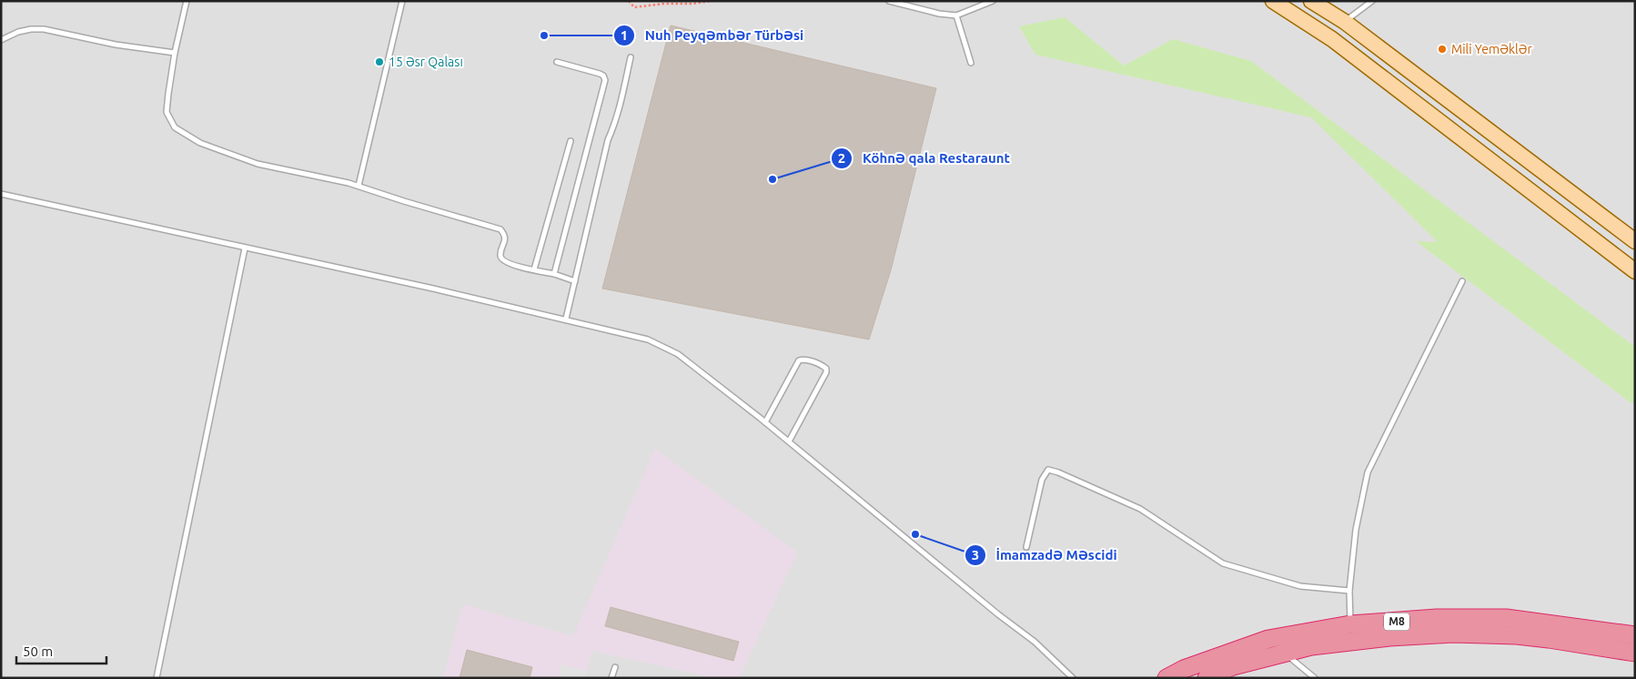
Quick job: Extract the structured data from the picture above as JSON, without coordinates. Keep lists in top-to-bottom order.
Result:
{
  "streets": {
    "highway": ["M8"]
  },
  "places": [
    "Nuh Peyqəmbər Türbəsi",
    "Mili Yeməklər",
    "15 əsr Qalası",
    "Köhnə qala Restaraunt",
    "İmamzadə Məscidi"
  ],
  "scale_bar": "50 m"
}
